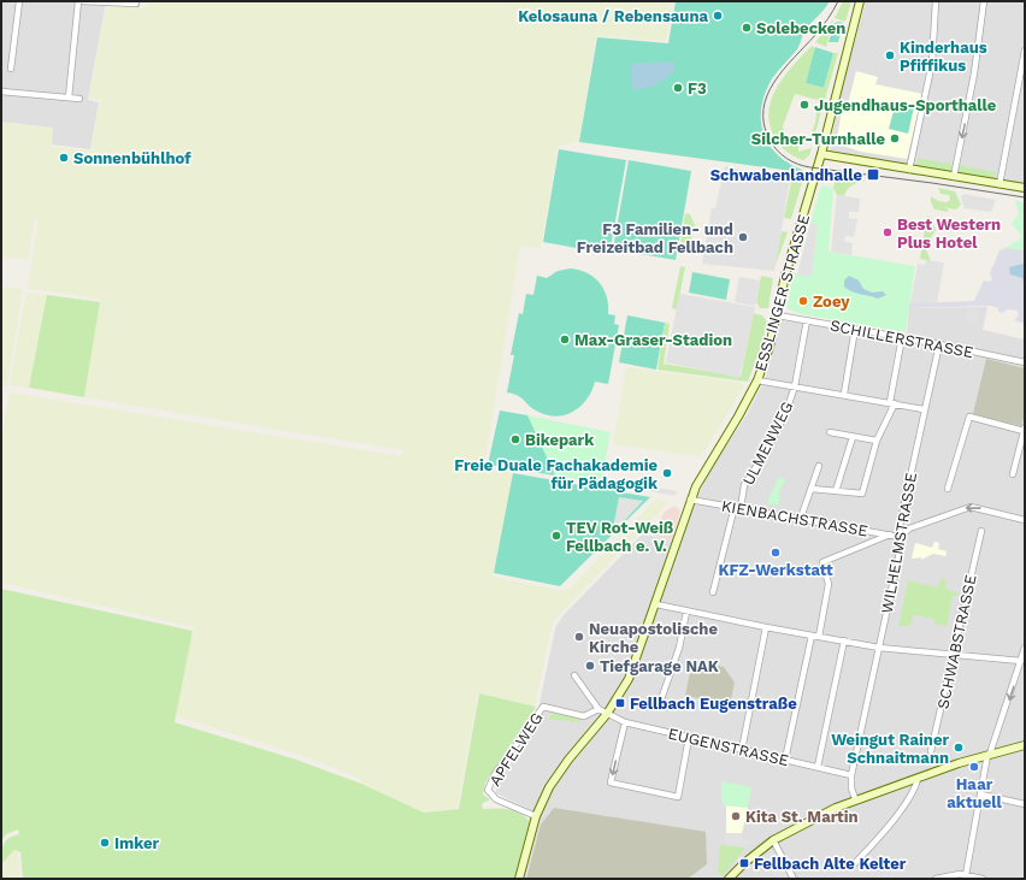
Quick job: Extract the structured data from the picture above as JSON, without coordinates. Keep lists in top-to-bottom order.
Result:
{
  "streets": {
    "main road": ["ESSLINGER STRASSE"],
    "street": [
      "SCHILLERSTRASSE",
      "ULMENWEG",
      "KIENBACHSTRASSE",
      "WILHELMSTRASSE",
      "SCHWABSTRASSE",
      "EUGENSTRASSE",
      "APFELWEG"
    ]
  },
  "crossings": [
    ["ESSLINGER STRASSE", "SCHILLERSTRASSE"],
    ["ESSLINGER STRASSE", "KIENBACHSTRASSE"],
    ["ESSLINGER STRASSE", "EUGENSTRASSE"],
    ["ESSLINGER STRASSE", "APFELWEG"],
    ["SCHILLERSTRASSE", "ULMENWEG"],
    ["SCHILLERSTRASSE", "WILHELMSTRASSE"],
    ["ULMENWEG", "KIENBACHSTRASSE"],
    ["KIENBACHSTRASSE", "WILHELMSTRASSE"],
    ["WILHELMSTRASSE", "EUGENSTRASSE"]
  ],
  "places": {
    "other": [
      "Kelosauna / Rebensauna",
      "Solebecken",
      "Kinderhaus Pfiffikus",
      "F3",
      "Jugendhaus-Sporthalle",
      "Silcher-Turnhalle",
      "Sonnenbühlhof",
      "Best Western Plus Hotel",
      "F3 Familien- und Freizeitbad Fellbach",
      "Zoey",
      "Max-Graser-Stadion",
      "Bikepark",
      "Freie Duale Fachakademie für Pädagogik",
      "TEV Rot-Weiß Fellbach e. V.",
      "KFZ-Werkstatt",
      "Neuapostolische Kirche",
      "Tiefgarage NAK",
      "Weingut Rainer Schnaitmann",
      "Haar aktuell",
      "Kita St. Martin",
      "Imker"
    ],
    "transit": ["Schwabenlandhalle", "Fellbach Eugenstraße", "Fellbach Alte Kelter"]
  }
}
